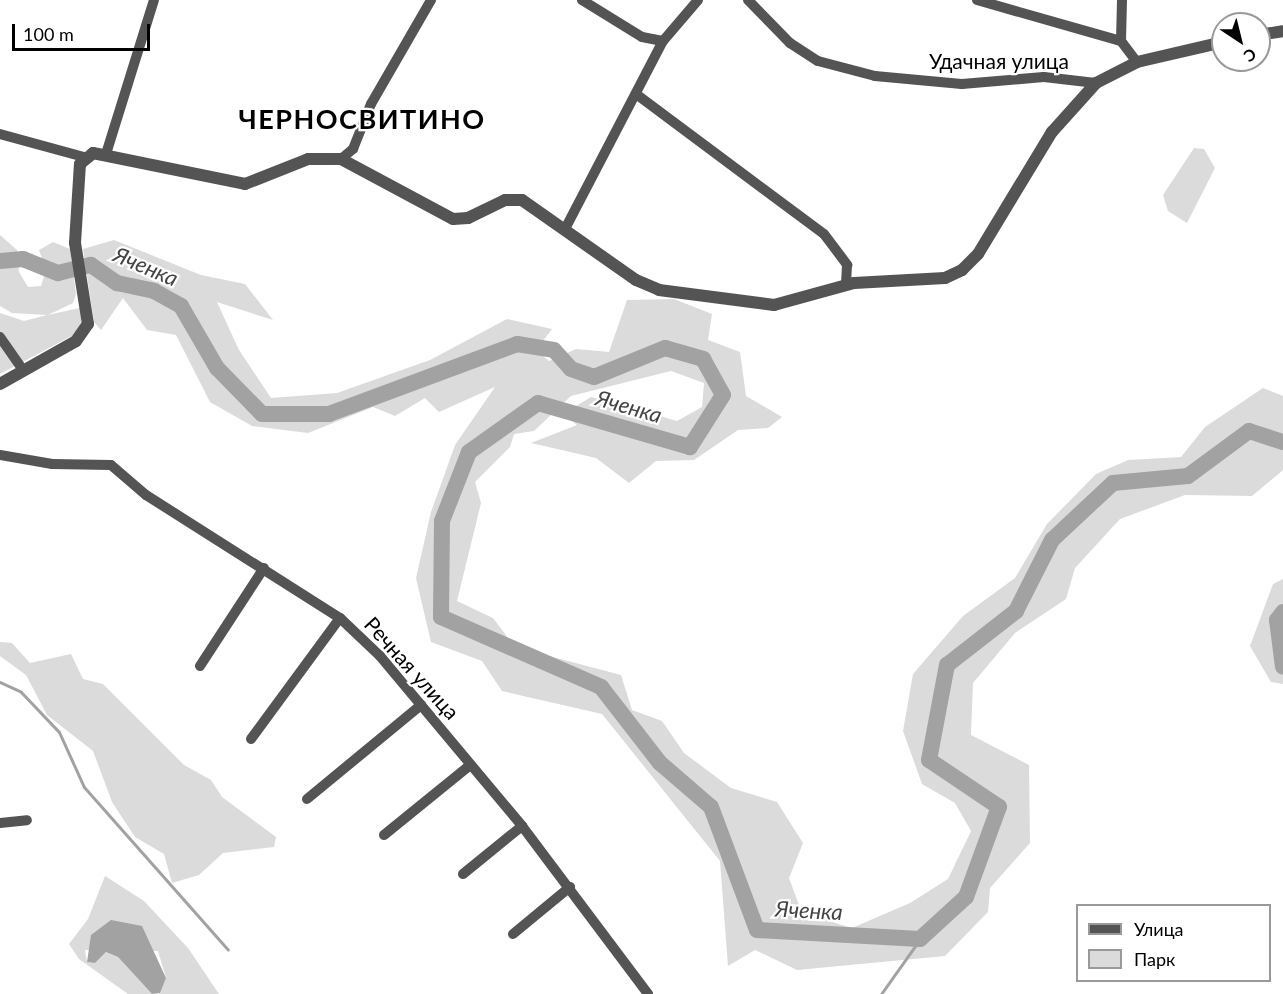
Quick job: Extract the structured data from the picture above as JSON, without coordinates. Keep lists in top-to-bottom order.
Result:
{
  "streets": {
    "street": ["Удачная улица", "Речная улица"]
  },
  "districts": ["ЧЕРНОСВИТИНО"],
  "water": ["Яченка"],
  "legend": ["Улица", "Парк"],
  "scale_bar": "100 m",
  "north": "bottom right"
}
